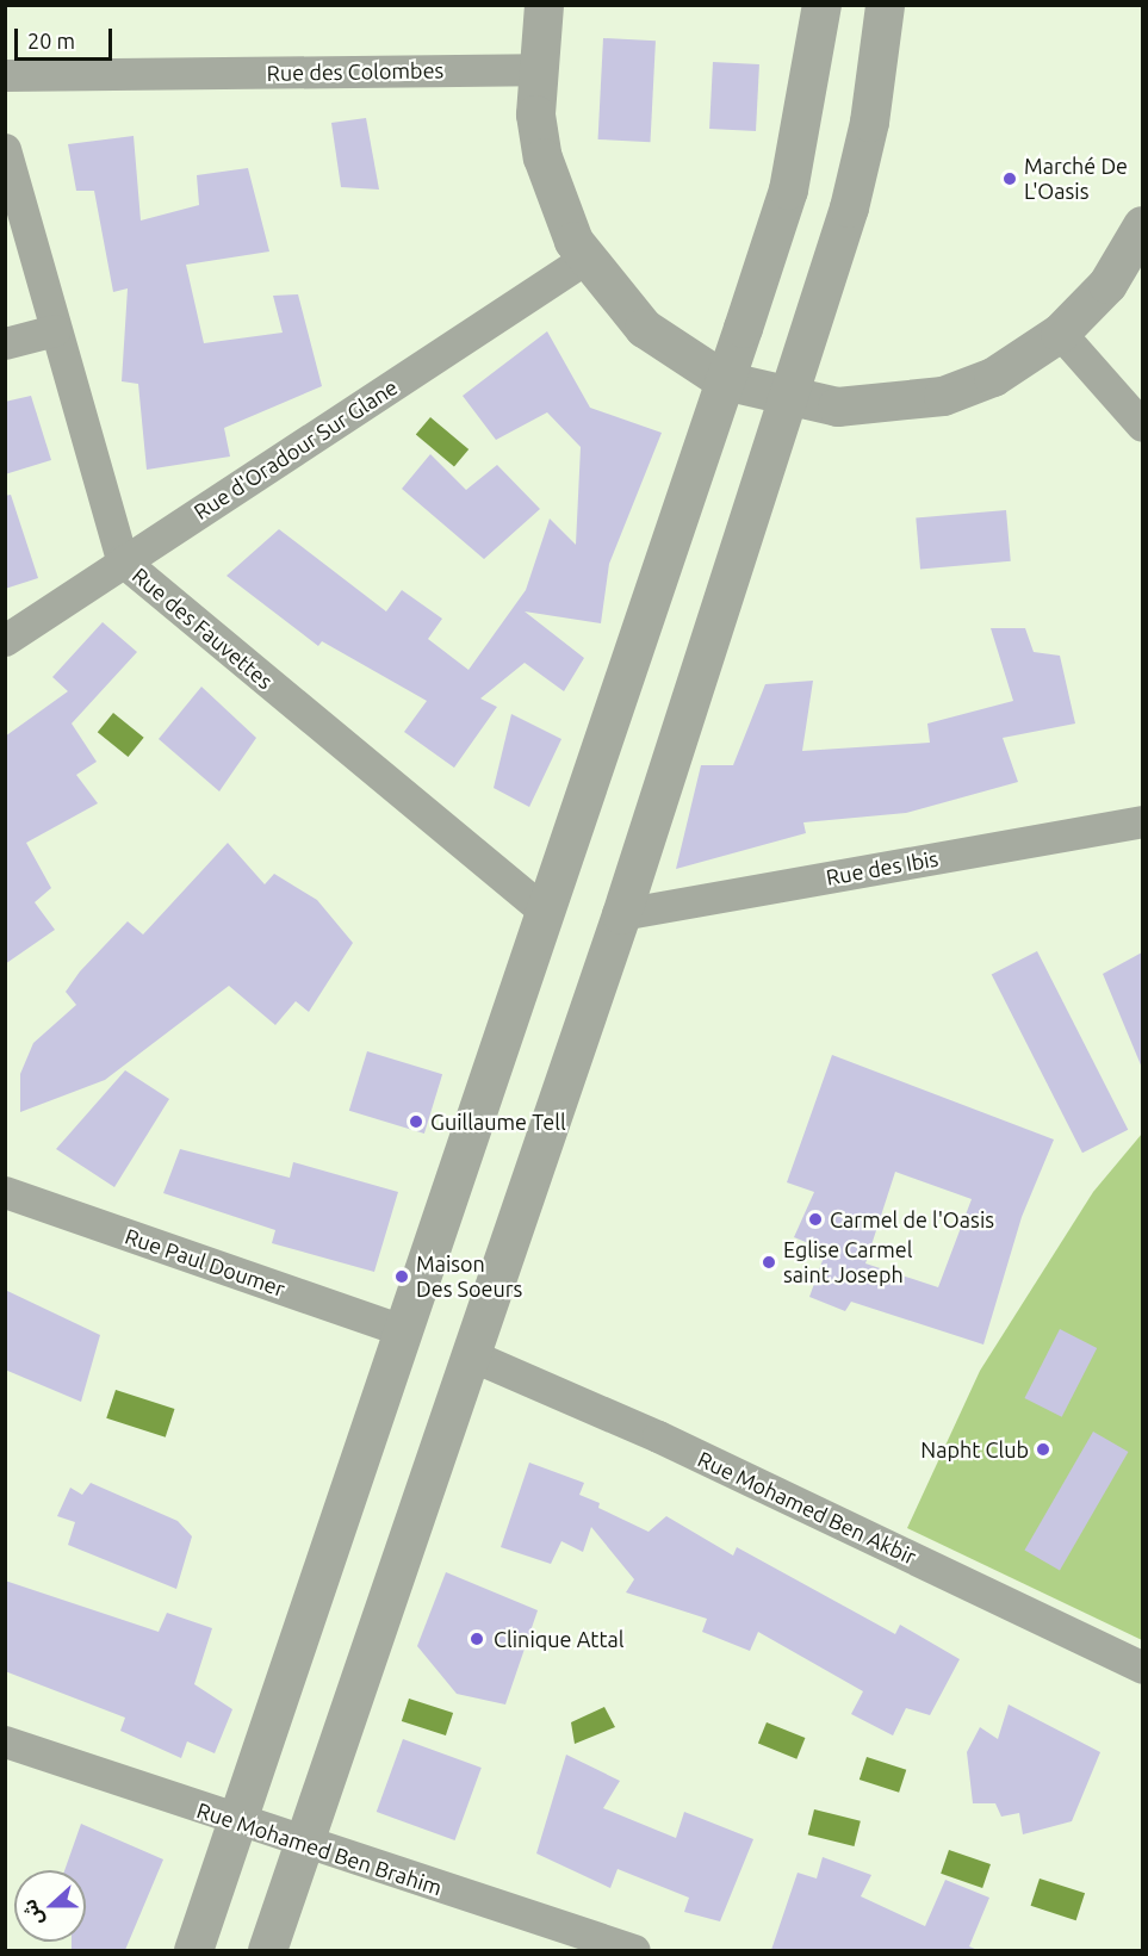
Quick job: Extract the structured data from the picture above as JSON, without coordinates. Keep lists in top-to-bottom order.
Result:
{
  "streets": {
    "street": [
      "Rue des Colombes",
      "Rue d'Oradour Sur Glane",
      "Rue des Fauvettes",
      "Rue des Ibis",
      "Rue Paul Doumer",
      "Rue Mohamed Ben Akbir",
      "Rue Mohamed Ben Brahim"
    ]
  },
  "crossings": [
    ["Rue d'Oradour Sur Glane", "Rue des Fauvettes"]
  ],
  "places": [
    "Marché De L'Oasis",
    "Guillaume Tell",
    "Carmel de l'Oasis",
    "Eglise Carmel saint Joseph",
    "Maison Des Soeurs",
    "Napht Club",
    "Clinique Attal"
  ],
  "scale_bar": "20 m",
  "north": "left"
}
